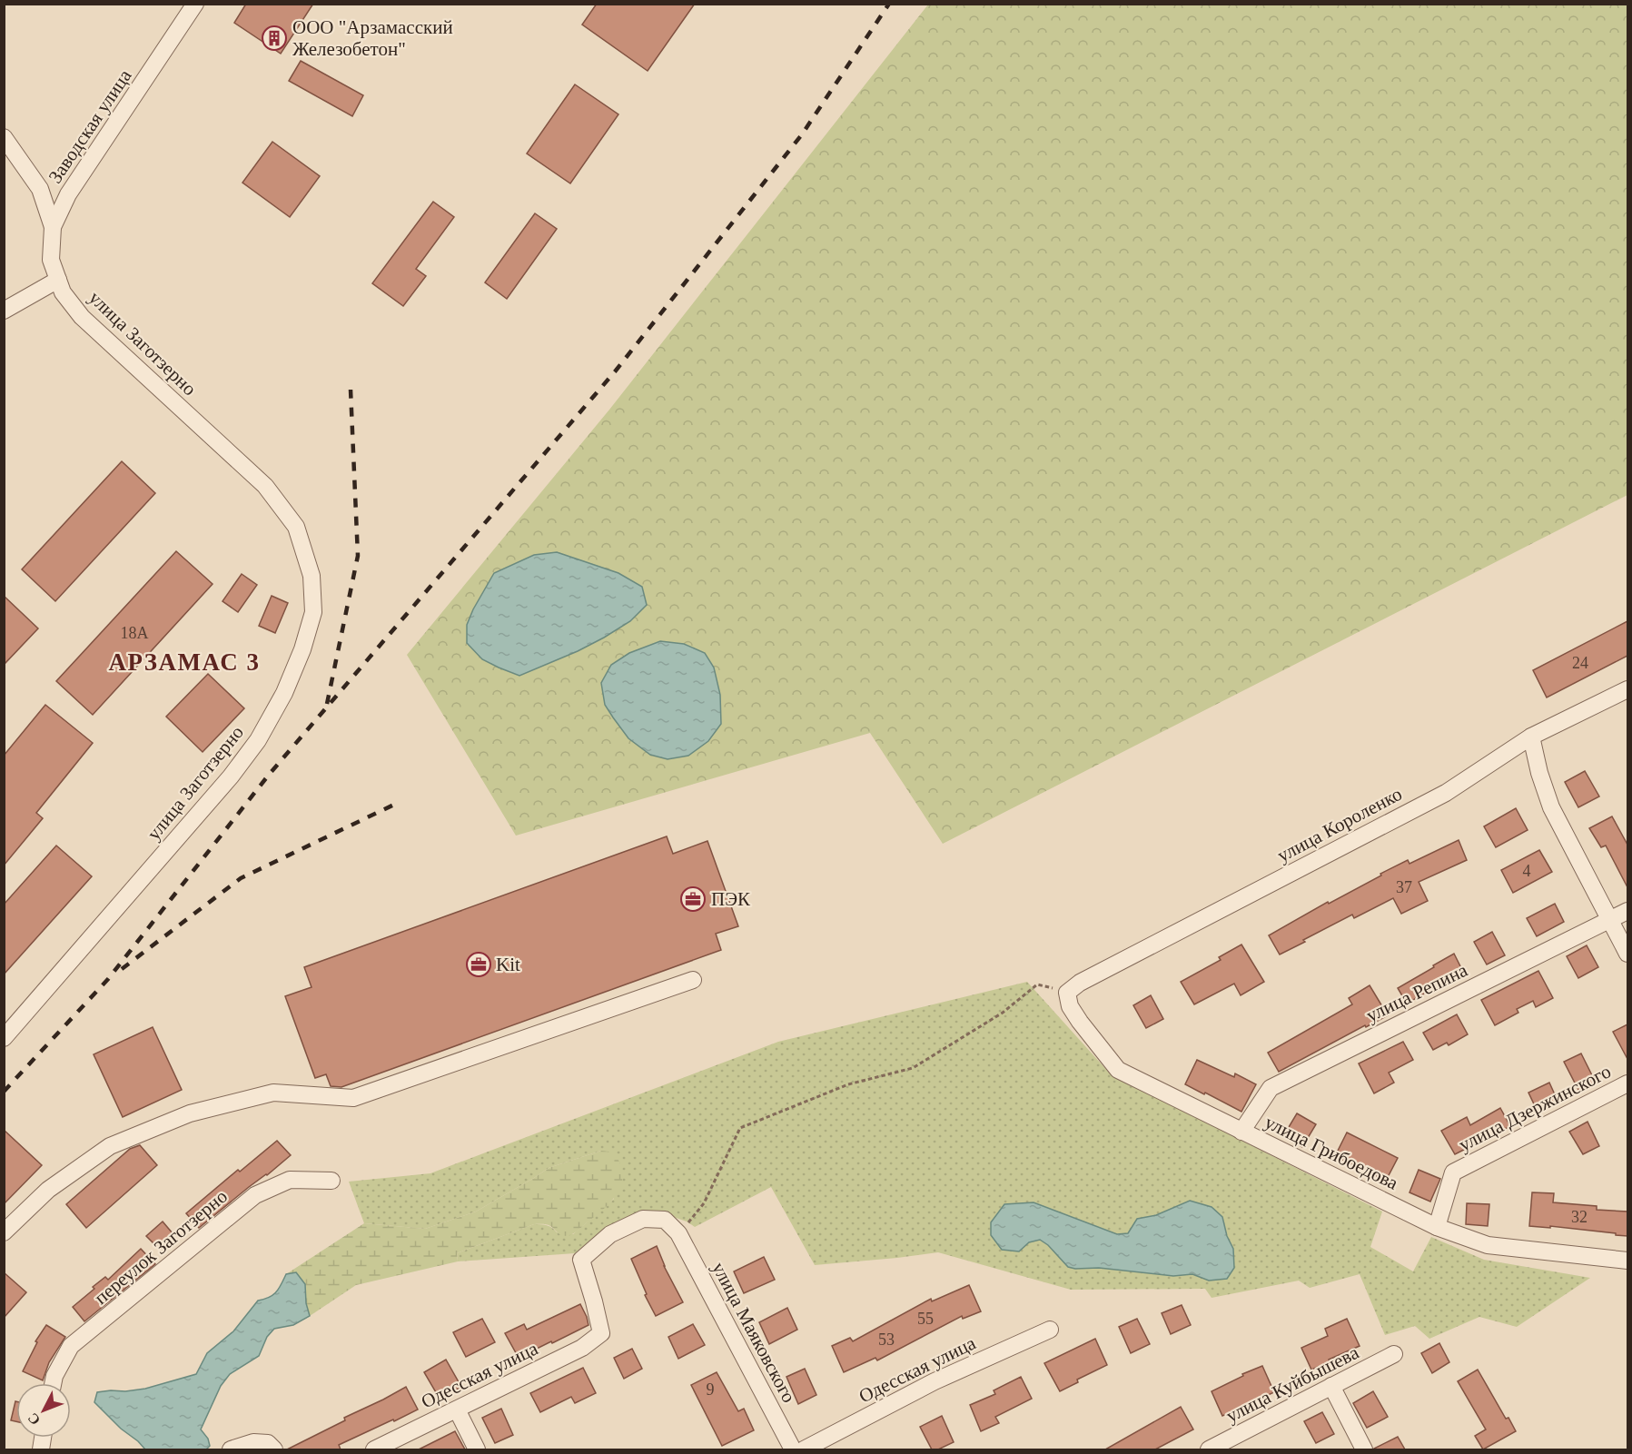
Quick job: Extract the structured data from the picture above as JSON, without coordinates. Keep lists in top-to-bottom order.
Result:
{
  "streets": {
    "street": [
      "Заводская улица",
      "улица Заготзерно",
      "улица Короленко",
      "улица Репина",
      "улица Дзержинского",
      "улица Грибоедова",
      "переулок Заготзерно",
      "улица Маяковского",
      "Одесская улица",
      "улица Куйбышева"
    ]
  },
  "crossings": [
    ["Заводская улица", "улица Заготзерно"],
    ["улица Короленко", "улица Грибоедова"],
    ["улица Репина", "улица Грибоедова"],
    ["улица Дзержинского", "улица Грибоедова"],
    ["улица Маяковского", "Одесская улица"]
  ],
  "districts": ["АРЗАМАС 3"],
  "places": {
    "building": ["ООО \"Арзамасский Железобетон\""],
    "office": ["ПЭК", "Kit"]
  },
  "house_numbers": [
    "18А",
    "24",
    "4",
    "37",
    "32",
    "55",
    "53",
    "9"
  ],
  "north": "bottom left"
}
